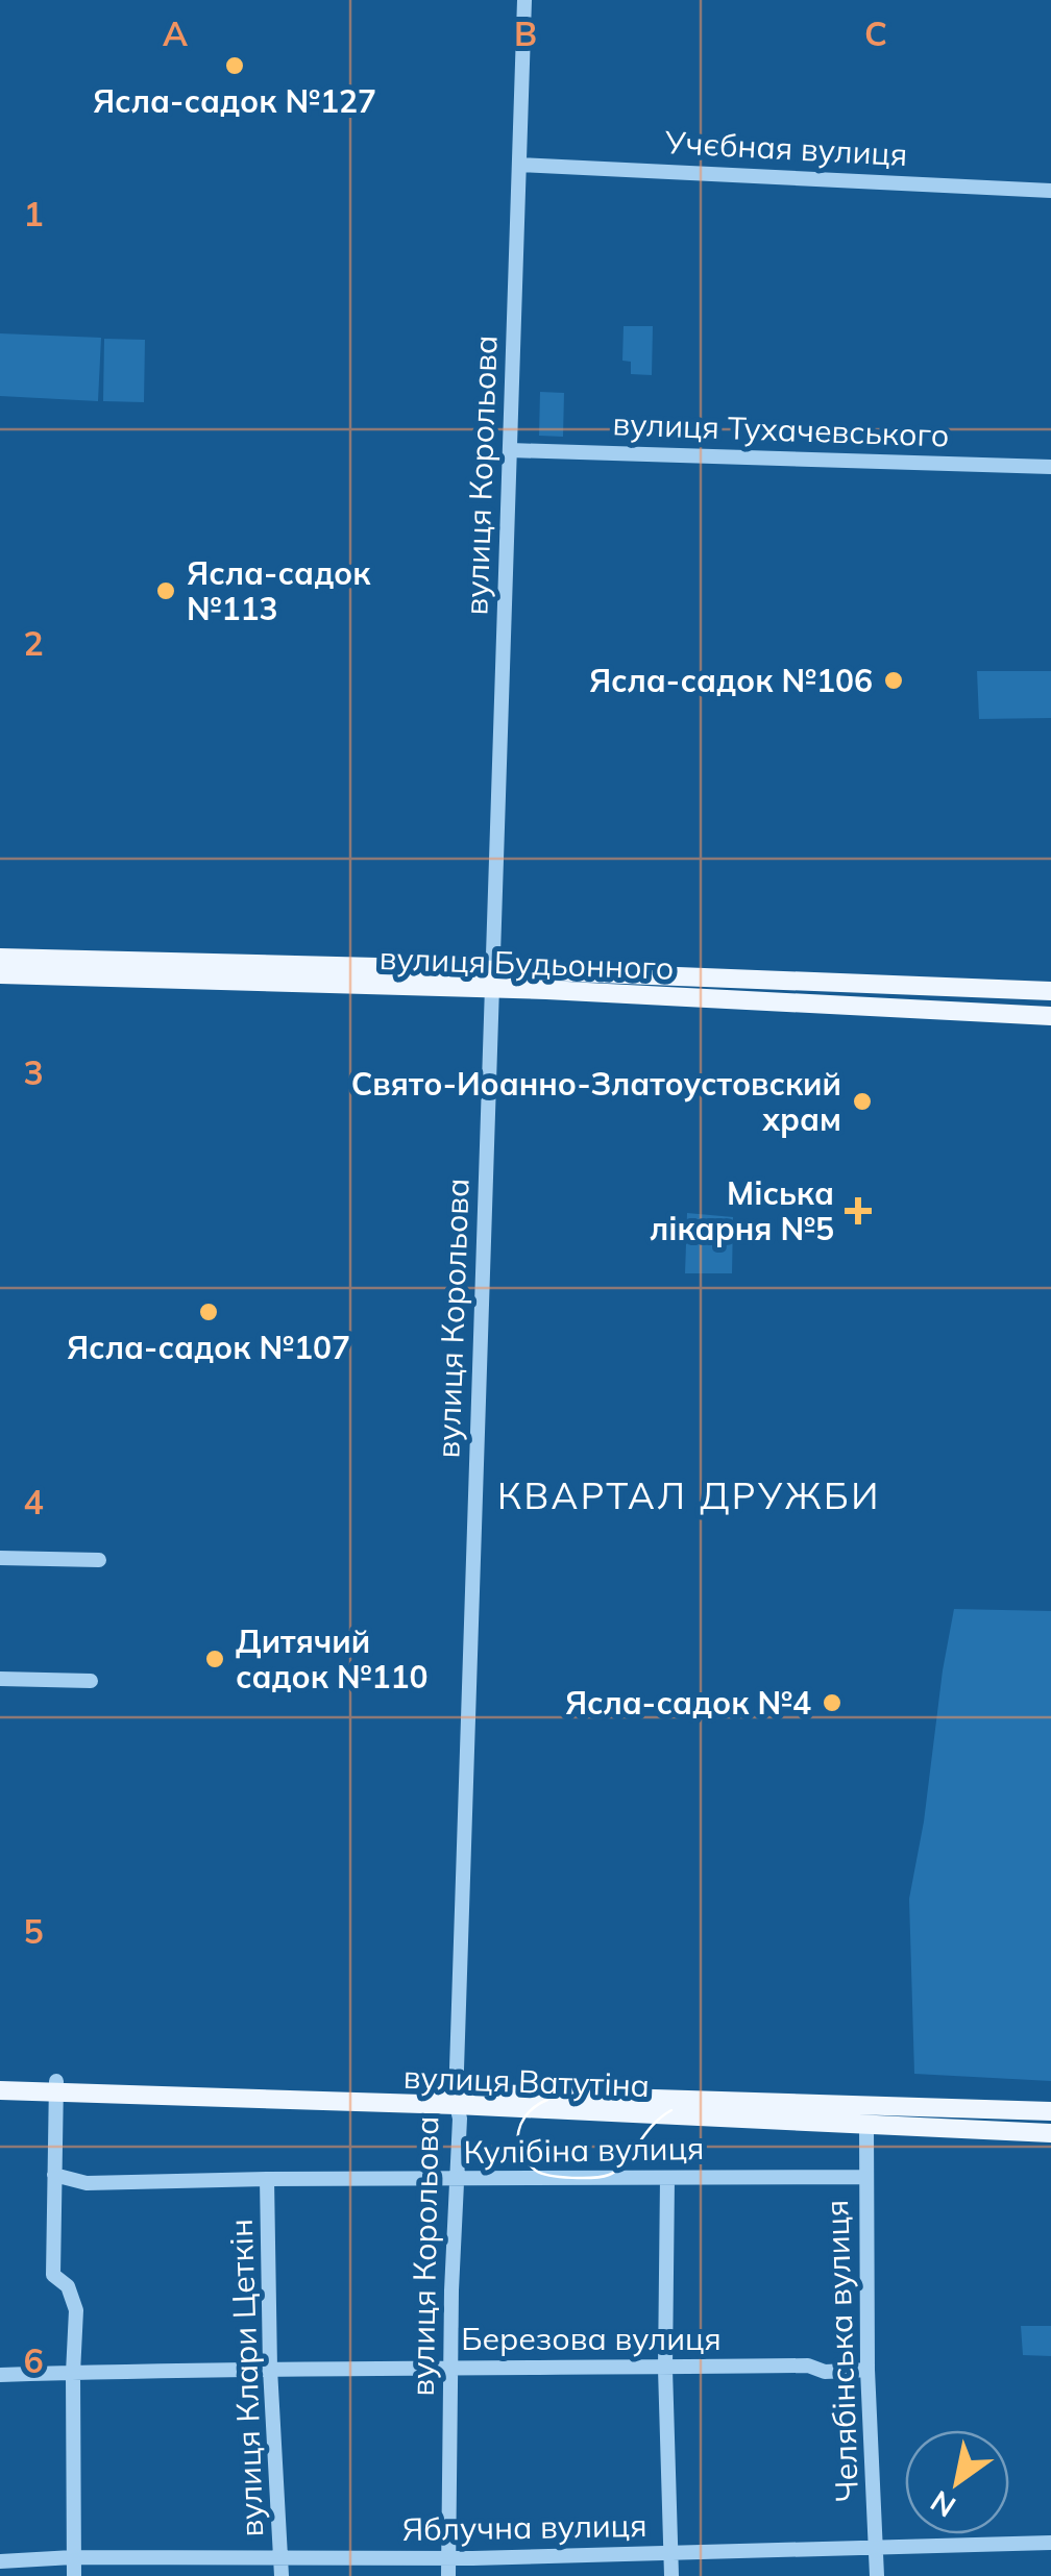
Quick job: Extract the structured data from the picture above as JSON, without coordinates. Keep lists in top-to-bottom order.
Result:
{
  "streets": {
    "main road": ["вулиця Будьонного", "вулиця Ватутіна"],
    "street": [
      "Учєбная вулиця",
      "вулиця Тухачевського",
      "вулиця Корольова",
      "Кулібіна вулиця",
      "Березова вулиця",
      "Челябінська вулиця",
      "вулиця Клари Цеткін",
      "Яблучна вулиця"
    ]
  },
  "crossings": [
    ["Учєбная вулиця", "вулиця Корольова"],
    ["вулиця Тухачевського", "вулиця Корольова"],
    ["вулиця Корольова", "вулиця Будьонного"],
    ["вулиця Корольова", "вулиця Ватутіна"],
    ["вулиця Корольова", "Кулібіна вулиця"],
    ["вулиця Корольова", "Березова вулиця"],
    ["вулиця Корольова", "Яблучна вулиця"],
    ["вулиця Ватутіна", "Челябінська вулиця"],
    ["Кулібіна вулиця", "Челябінська вулиця"],
    ["Кулібіна вулиця", "вулиця Клари Цеткін"],
    ["Березова вулиця", "Челябінська вулиця"],
    ["Березова вулиця", "вулиця Клари Цеткін"],
    ["Челябінська вулиця", "Яблучна вулиця"],
    ["вулиця Клари Цеткін", "Яблучна вулиця"]
  ],
  "districts": ["КВАРТАЛ ДРУЖБИ"],
  "places": {
    "other": [
      "Ясла-садок №127",
      "Ясла-садок №113",
      "Ясла-садок №106",
      "Свято-Иоанно-Златоустовский храм",
      "Ясла-садок №107",
      "Дитячий садок №110",
      "Ясла-садок №4"
    ],
    "health": ["Міська лікарня №5"]
  },
  "north": "bottom left",
  "grid": {
    "columns": ["A", "B", "C"],
    "rows": [
      "1",
      "2",
      "3",
      "4",
      "5",
      "6"
    ]
  }
}
